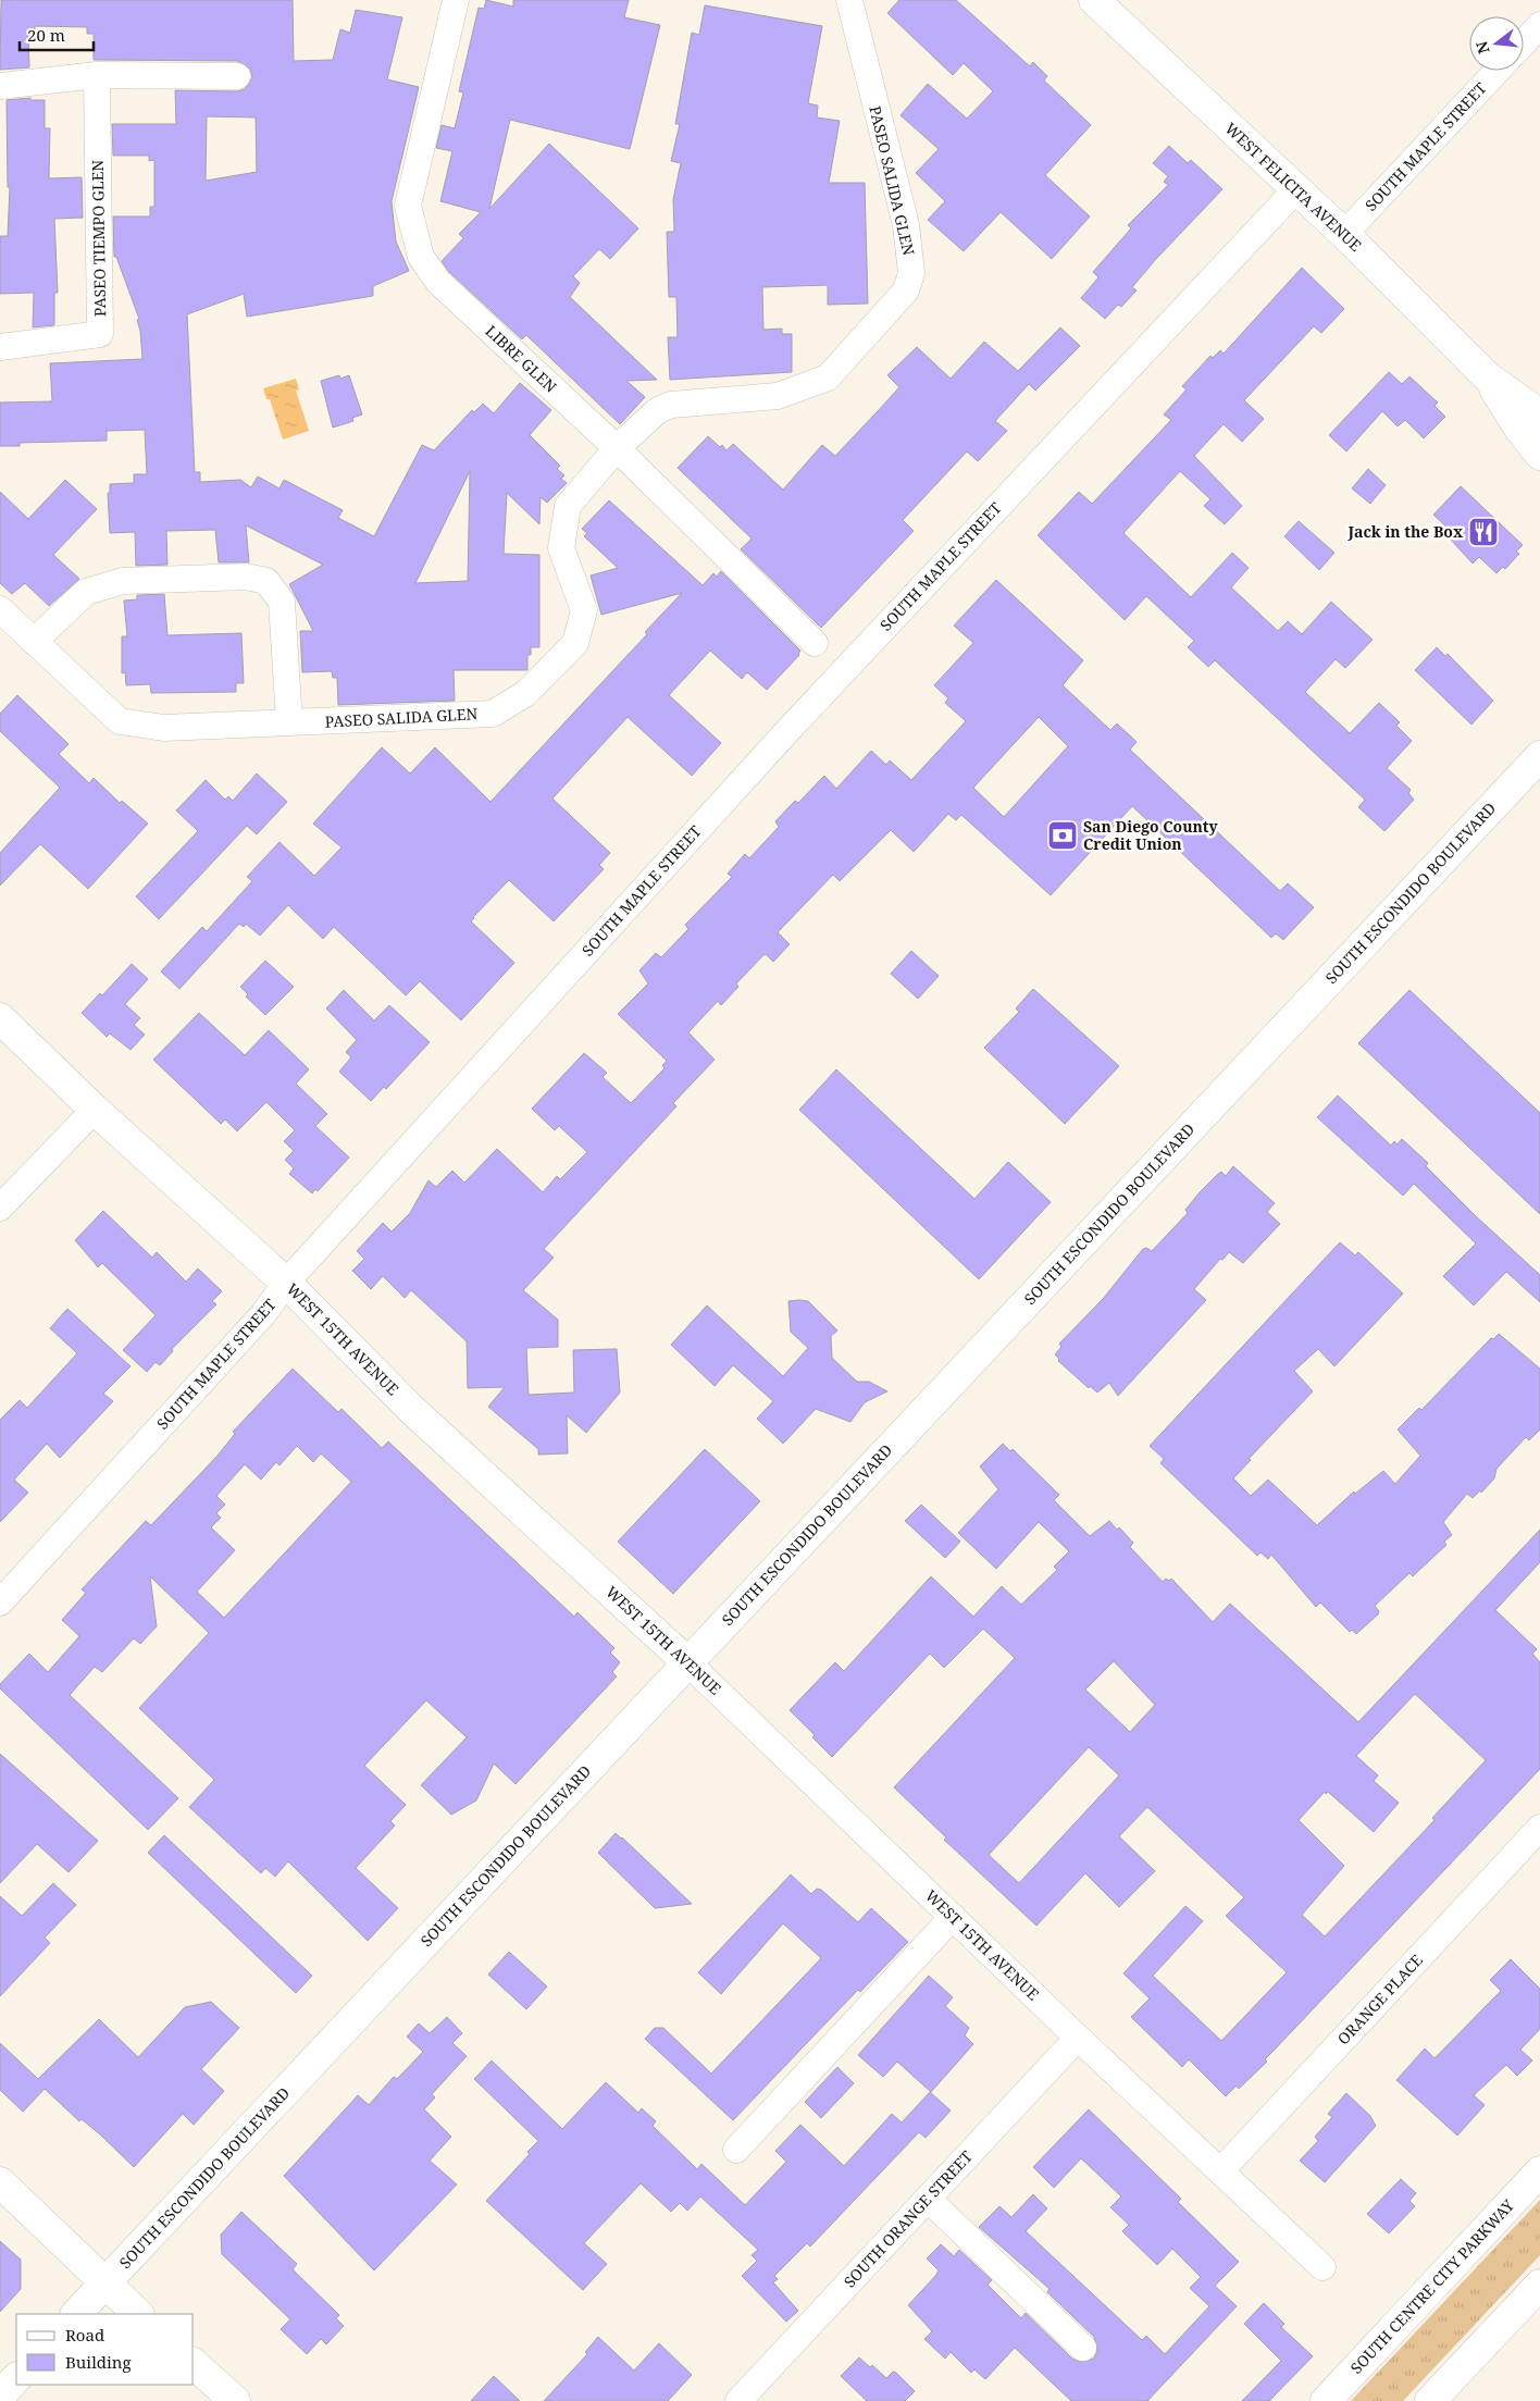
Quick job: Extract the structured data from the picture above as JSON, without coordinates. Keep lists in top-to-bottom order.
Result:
{
  "streets": {
    "main road": [
      "WEST FELICITA AVENUE",
      "SOUTH ESCONDIDO BOULEVARD",
      "WEST 15TH AVENUE",
      "SOUTH CENTRE CITY PARKWAY"
    ],
    "street": [
      "SOUTH MAPLE STREET",
      "PASEO SALIDA GLEN",
      "PASEO TIEMPO GLEN",
      "LIBRE GLEN",
      "ORANGE PLACE",
      "SOUTH ORANGE STREET"
    ]
  },
  "crossings": [
    ["SOUTH MAPLE STREET", "WEST FELICITA AVENUE"],
    ["SOUTH MAPLE STREET", "WEST 15TH AVENUE"],
    ["PASEO SALIDA GLEN", "LIBRE GLEN"],
    ["SOUTH ESCONDIDO BOULEVARD", "WEST 15TH AVENUE"],
    ["WEST 15TH AVENUE", "ORANGE PLACE"],
    ["WEST 15TH AVENUE", "SOUTH ORANGE STREET"]
  ],
  "places": {
    "restaurant": ["Jack in the Box"],
    "bank": ["San Diego County Credit Union"]
  },
  "legend": ["Road", "Building"],
  "scale_bar": "20 m",
  "north": "left"
}
